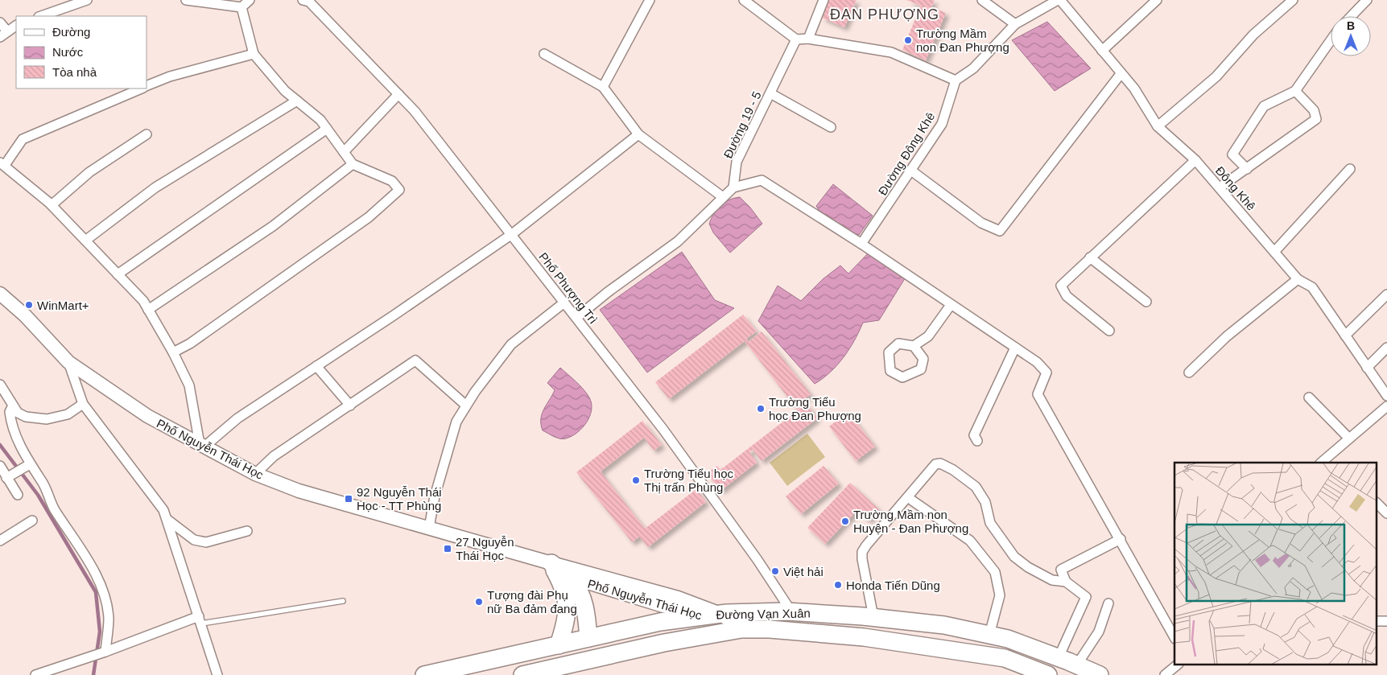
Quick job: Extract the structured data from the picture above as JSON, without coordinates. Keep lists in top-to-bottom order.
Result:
{
  "streets": {
    "highway": ["Đường Vạn Xuân"],
    "main road": ["Phố Nguyễn Thái Học"],
    "street": [
      "Đường 19 - 5",
      "Đường Đông Khê",
      "Đông Khê",
      "Phố Phượng Trì"
    ]
  },
  "crossings": [
    ["Phố Phượng Trì", "Đường Vạn Xuân"],
    ["Phố Nguyễn Thái Học", "Đường Vạn Xuân"]
  ],
  "districts": ["ĐAN PHƯỢNG"],
  "places": {
    "other": [
      "Trường Mầm non Đan Phượng",
      "WinMart+",
      "Trường Tiểu học Đan Phượng",
      "Trường Tiểu học Thị trấn Phùng",
      "Trường Mầm non Huyện - Đan Phượng",
      "Việt hải",
      "Honda Tiến Dũng",
      "Tượng đài Phụ nữ Ba đảm đang"
    ],
    "transit": ["92 Nguyễn Thái Học - TT Phùng", "27 Nguyễn Thái Học"]
  },
  "legend": ["Đường", "Nước", "Tòa nhà"],
  "north": "top"
}
